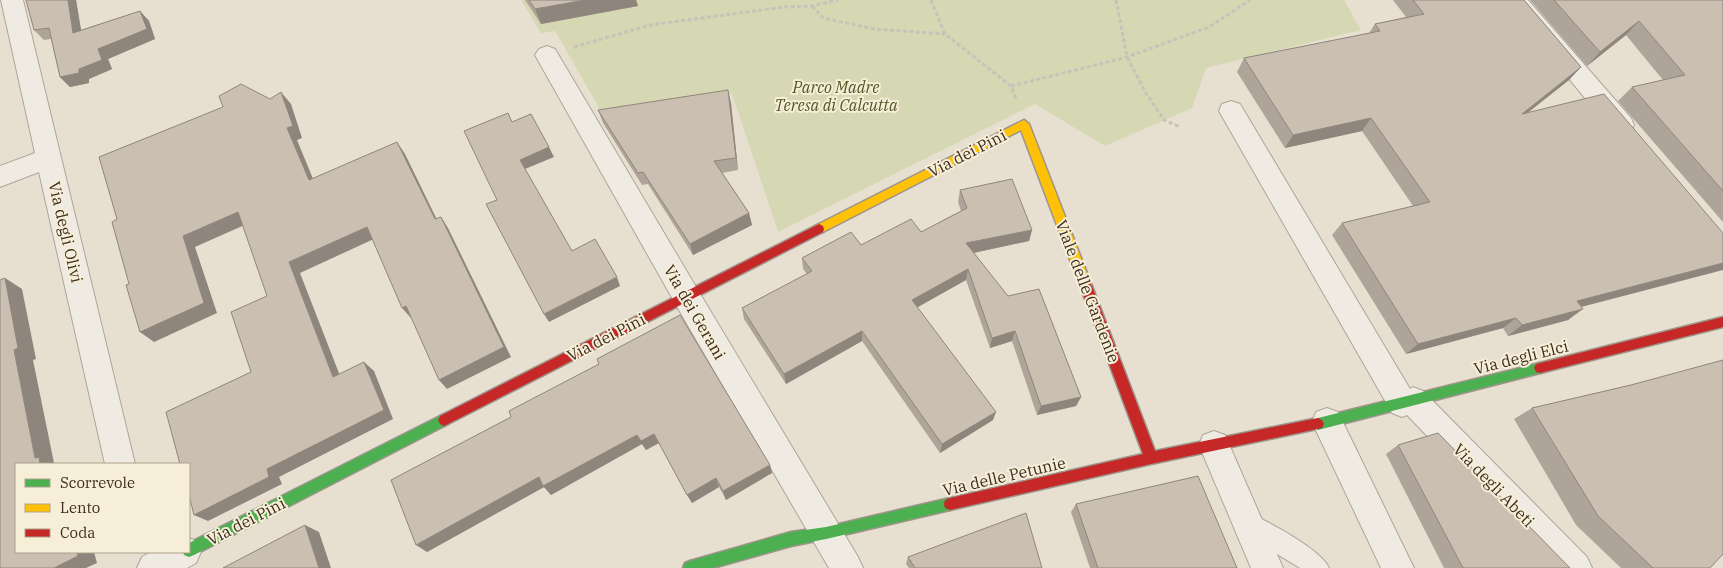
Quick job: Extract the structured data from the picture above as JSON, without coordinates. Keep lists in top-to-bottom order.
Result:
{
  "streets": {
    "street": [
      "Via dei Pini",
      "Via degli Olivi",
      "Viale delle Gardenie",
      "Via dei Gerani",
      "Via degli Elci",
      "Via delle Petunie",
      "Via degli Abeti"
    ]
  },
  "crossings": [
    ["Via dei Pini", "Viale delle Gardenie"],
    ["Via dei Pini", "Via dei Gerani"],
    ["Viale delle Gardenie", "Via delle Petunie"],
    ["Via dei Gerani", "Via delle Petunie"],
    ["Via degli Elci", "Via delle Petunie"],
    ["Via degli Elci", "Via degli Abeti"]
  ],
  "parks": ["Parco Madre Teresa di Calcutta"],
  "legend": ["Scorrevole", "Lento", "Coda"]
}
